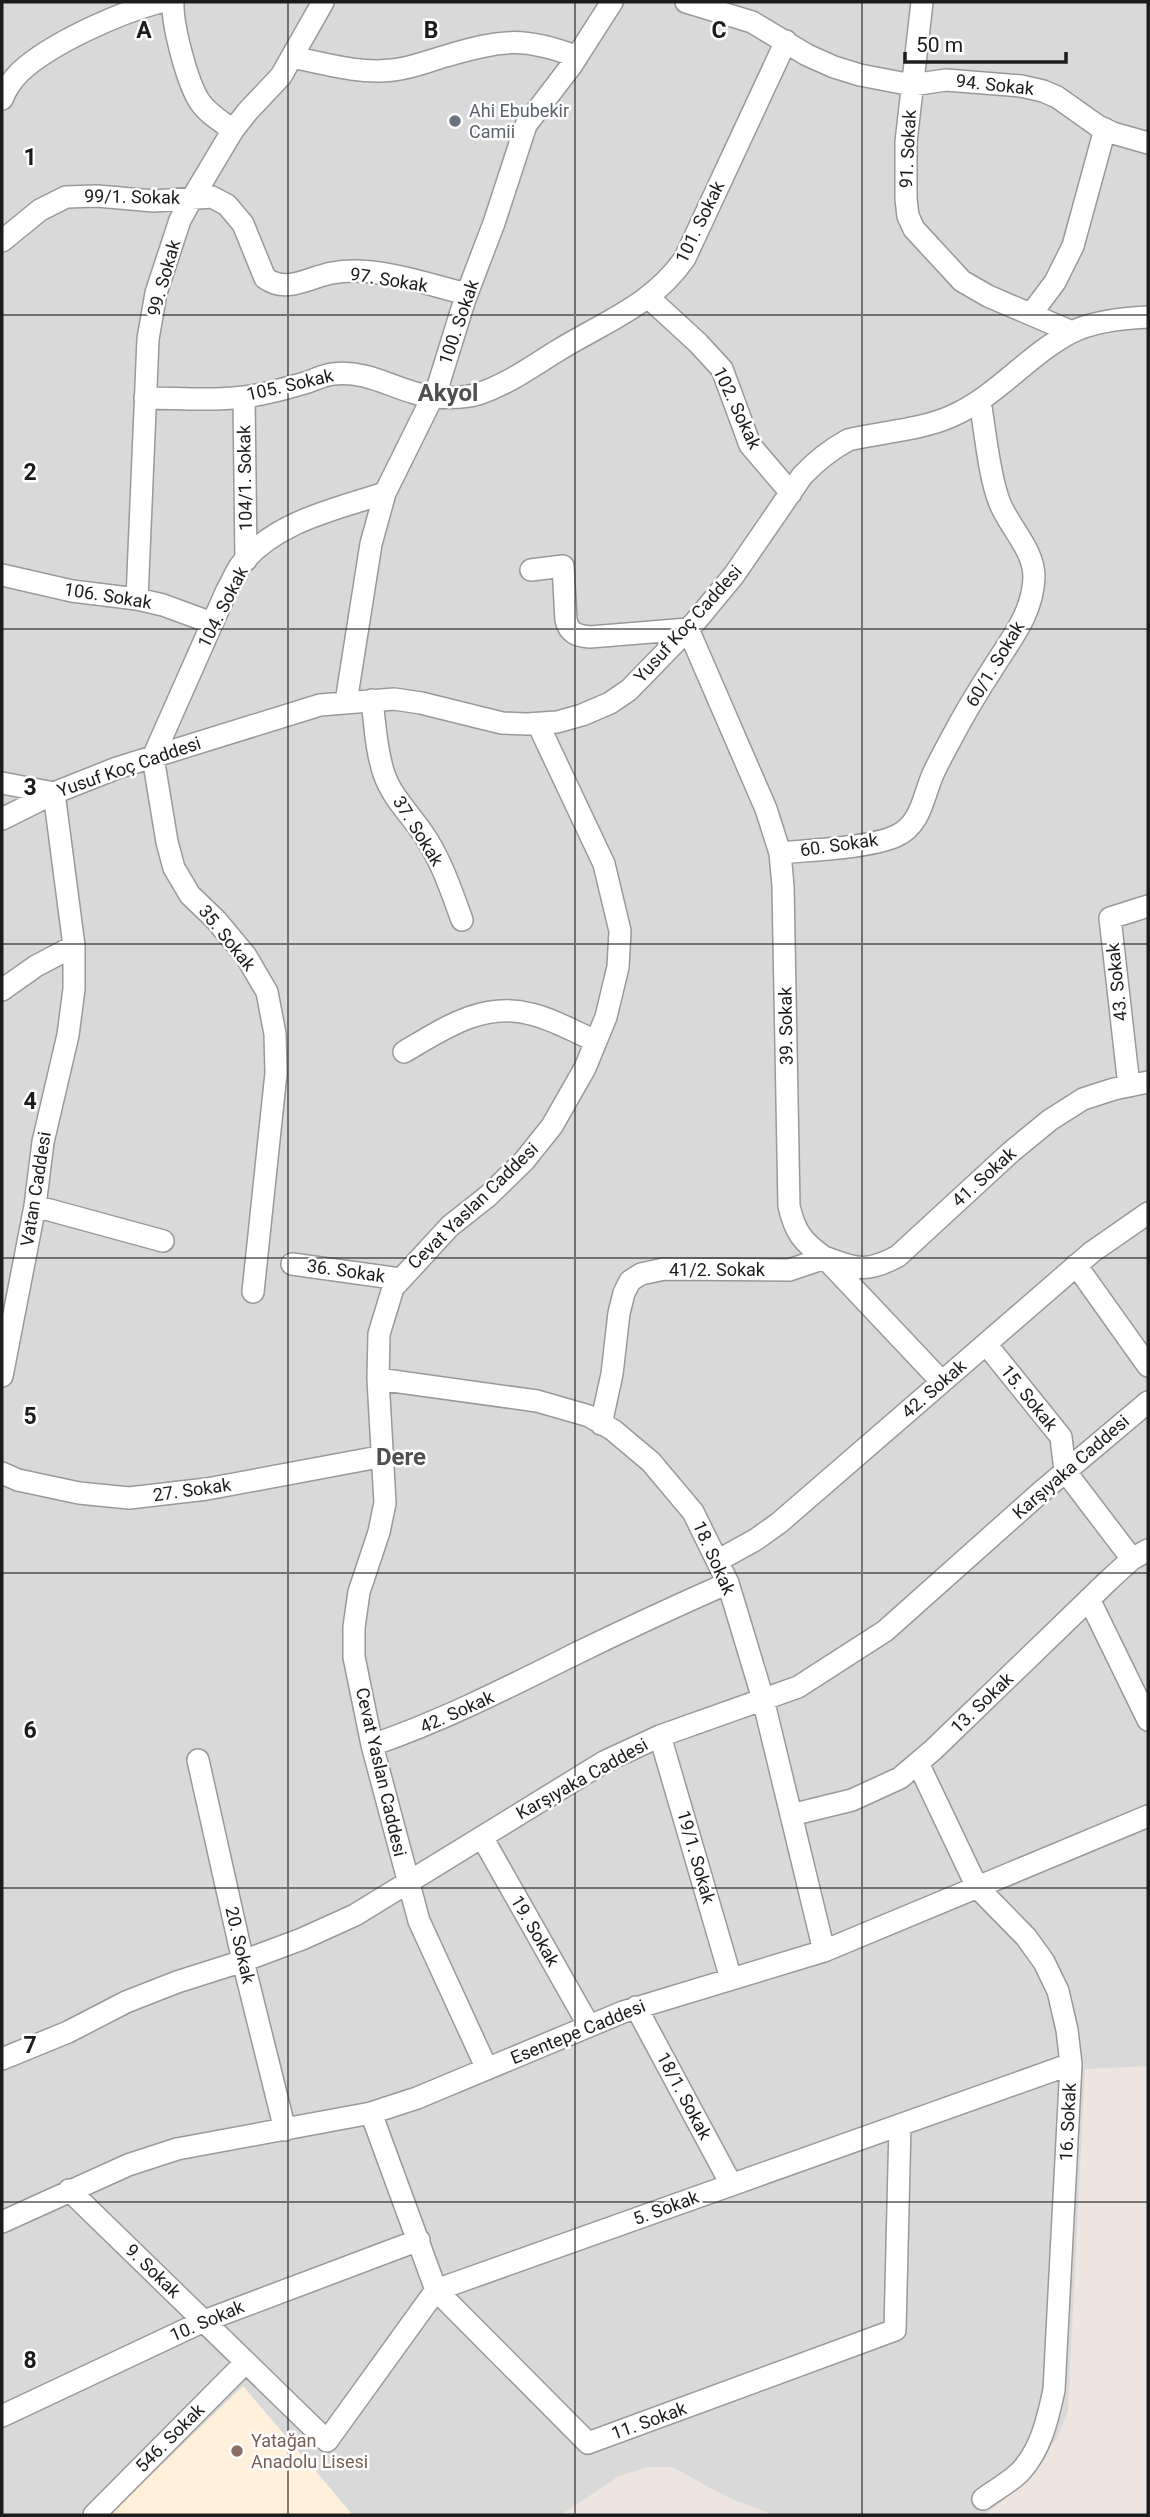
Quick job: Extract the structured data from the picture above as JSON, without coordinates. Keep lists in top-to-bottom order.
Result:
{
  "streets": {
    "street": [
      "94. Sokak",
      "91. Sokak",
      "99/1. Sokak",
      "101. Sokak",
      "99. Sokak",
      "97. Sokak",
      "100. Sokak",
      "105. Sokak",
      "102. Sokak",
      "104/1. Sokak",
      "106. Sokak",
      "104. Sokak",
      "Yusuf Koç Caddesi",
      "60/1. Sokak",
      "37. Sokak",
      "60. Sokak",
      "35. Sokak",
      "43. Sokak",
      "39. Sokak",
      "41. Sokak",
      "Vatan Caddesi",
      "Cevat Yaslan Caddesi",
      "41/2. Sokak",
      "36. Sokak",
      "42. Sokak",
      "15. Sokak",
      "Karşıyaka Caddesi",
      "27. Sokak",
      "18. Sokak",
      "13. Sokak",
      "19/1. Sokak",
      "19. Sokak",
      "20. Sokak",
      "Esentepe Caddesi",
      "18/1. Sokak",
      "16. Sokak",
      "5. Sokak",
      "9. Sokak",
      "10. Sokak",
      "11. Sokak",
      "546. Sokak"
    ]
  },
  "crossings": [
    ["94. Sokak", "91. Sokak"],
    ["91. Sokak", "Yusuf Koç Caddesi"],
    ["99/1. Sokak", "99. Sokak"],
    ["99/1. Sokak", "97. Sokak"],
    ["101. Sokak", "100. Sokak"],
    ["101. Sokak", "105. Sokak"],
    ["101. Sokak", "102. Sokak"],
    ["99. Sokak", "97. Sokak"],
    ["99. Sokak", "105. Sokak"],
    ["99. Sokak", "106. Sokak"],
    ["97. Sokak", "100. Sokak"],
    ["100. Sokak", "105. Sokak"],
    ["100. Sokak", "104. Sokak"],
    ["100. Sokak", "Yusuf Koç Caddesi"],
    ["105. Sokak", "104/1. Sokak"],
    ["102. Sokak", "Yusuf Koç Caddesi"],
    ["104/1. Sokak", "104. Sokak"],
    ["106. Sokak", "104. Sokak"],
    ["104. Sokak", "Yusuf Koç Caddesi"],
    ["104. Sokak", "35. Sokak"],
    ["Yusuf Koç Caddesi", "60/1. Sokak"],
    ["Yusuf Koç Caddesi", "37. Sokak"],
    ["Yusuf Koç Caddesi", "35. Sokak"],
    ["Yusuf Koç Caddesi", "39. Sokak"],
    ["Yusuf Koç Caddesi", "Vatan Caddesi"],
    ["Yusuf Koç Caddesi", "Cevat Yaslan Caddesi"],
    ["60/1. Sokak", "60. Sokak"],
    ["60. Sokak", "39. Sokak"],
    ["43. Sokak", "41. Sokak"],
    ["39. Sokak", "41. Sokak"],
    ["39. Sokak", "41/2. Sokak"],
    ["39. Sokak", "42. Sokak"],
    ["41. Sokak", "41/2. Sokak"],
    ["Cevat Yaslan Caddesi", "36. Sokak"],
    ["Cevat Yaslan Caddesi", "42. Sokak"],
    ["Cevat Yaslan Caddesi", "Karşıyaka Caddesi"],
    ["Cevat Yaslan Caddesi", "27. Sokak"],
    ["Cevat Yaslan Caddesi", "18. Sokak"],
    ["Cevat Yaslan Caddesi", "Esentepe Caddesi"],
    ["41/2. Sokak", "18. Sokak"],
    ["42. Sokak", "15. Sokak"],
    ["42. Sokak", "18. Sokak"],
    ["15. Sokak", "Karşıyaka Caddesi"],
    ["15. Sokak", "13. Sokak"],
    ["Karşıyaka Caddesi", "18. Sokak"],
    ["Karşıyaka Caddesi", "19/1. Sokak"],
    ["Karşıyaka Caddesi", "19. Sokak"],
    ["Karşıyaka Caddesi", "20. Sokak"],
    ["18. Sokak", "13. Sokak"],
    ["18. Sokak", "Esentepe Caddesi"],
    ["13. Sokak", "16. Sokak"],
    ["19/1. Sokak", "Esentepe Caddesi"],
    ["19. Sokak", "Esentepe Caddesi"],
    ["20. Sokak", "Esentepe Caddesi"],
    ["Esentepe Caddesi", "18/1. Sokak"],
    ["Esentepe Caddesi", "16. Sokak"],
    ["Esentepe Caddesi", "9. Sokak"],
    ["Esentepe Caddesi", "11. Sokak"],
    ["18/1. Sokak", "5. Sokak"],
    ["16. Sokak", "5. Sokak"],
    ["5. Sokak", "9. Sokak"],
    ["5. Sokak", "11. Sokak"],
    ["9. Sokak", "10. Sokak"],
    ["9. Sokak", "11. Sokak"],
    ["9. Sokak", "546. Sokak"],
    ["10. Sokak", "11. Sokak"]
  ],
  "districts": ["Akyol", "Dere"],
  "places": ["Ahi Ebubekir Camii", "Yatağan Anadolu Lisesi"],
  "scale_bar": "50 m",
  "grid": {
    "columns": ["A", "B", "C"],
    "rows": [
      "1",
      "2",
      "3",
      "4",
      "5",
      "6",
      "7",
      "8"
    ]
  }
}
